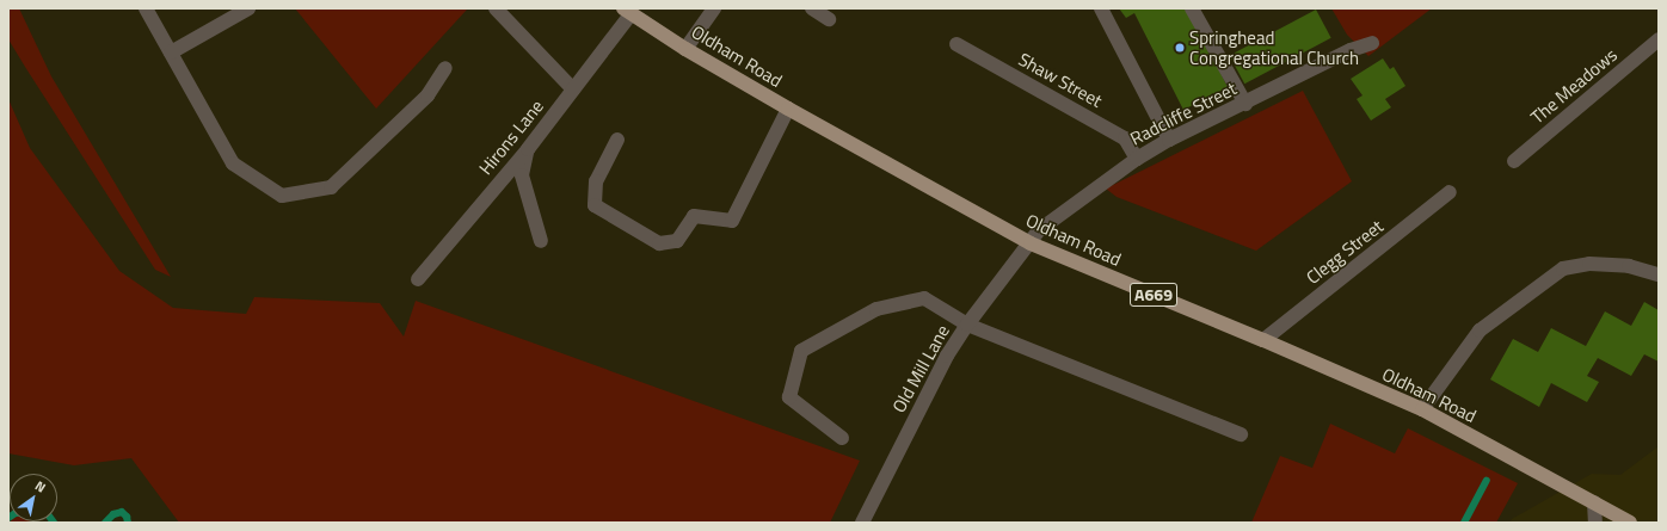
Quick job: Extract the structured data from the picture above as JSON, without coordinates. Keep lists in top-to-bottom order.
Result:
{
  "streets": {
    "main road": ["Oldham Road", "A669"],
    "street": [
      "Shaw Street",
      "The Meadows",
      "Radcliffe Street",
      "Hirons Lane",
      "Clegg Street",
      "Old Mill Lane"
    ]
  },
  "crossings": [
    ["Oldham Road", "Radcliffe Street"],
    ["Oldham Road", "Hirons Lane"],
    ["Oldham Road", "Clegg Street"],
    ["Oldham Road", "Old Mill Lane"],
    ["Shaw Street", "Radcliffe Street"],
    ["Radcliffe Street", "Old Mill Lane"]
  ],
  "places": ["Springhead Congregational Church"],
  "north": "top right"
}
